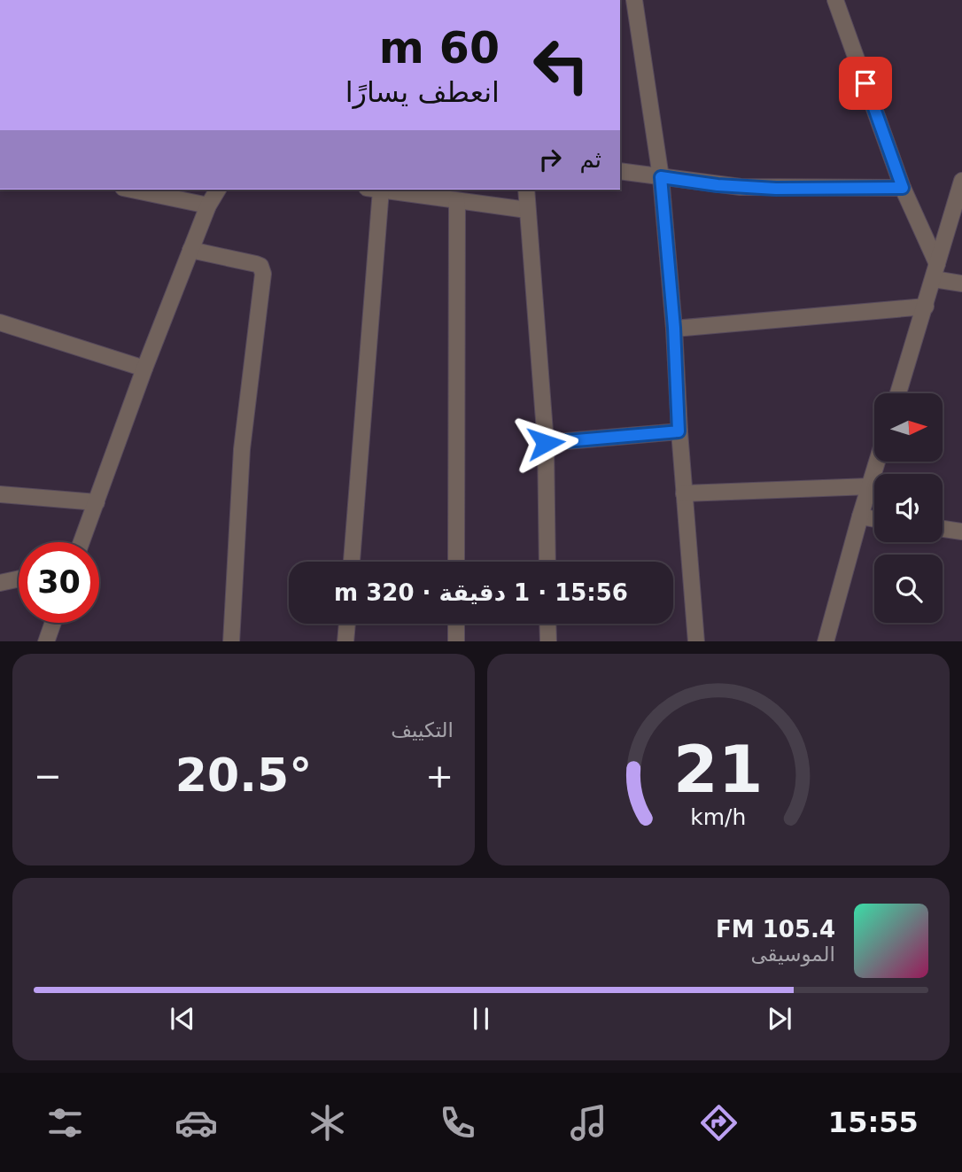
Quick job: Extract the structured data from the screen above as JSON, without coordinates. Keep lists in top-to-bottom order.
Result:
{
  "north": "right",
  "page": {
    "turn": ["60 m", "انعطف يسارًا"],
    "then": "ثم",
    "limit": "30",
    "trip": "15:56 · 1 دقيقة · 320 m",
    "tile": "التكييف",
    "heat": ["−", "20.5°", "+"],
    "song": ["105.4 FM", "الموسيقى"],
    "tabs": "15:55",
    "gauge": ["21", "km/h"]
  }
}
